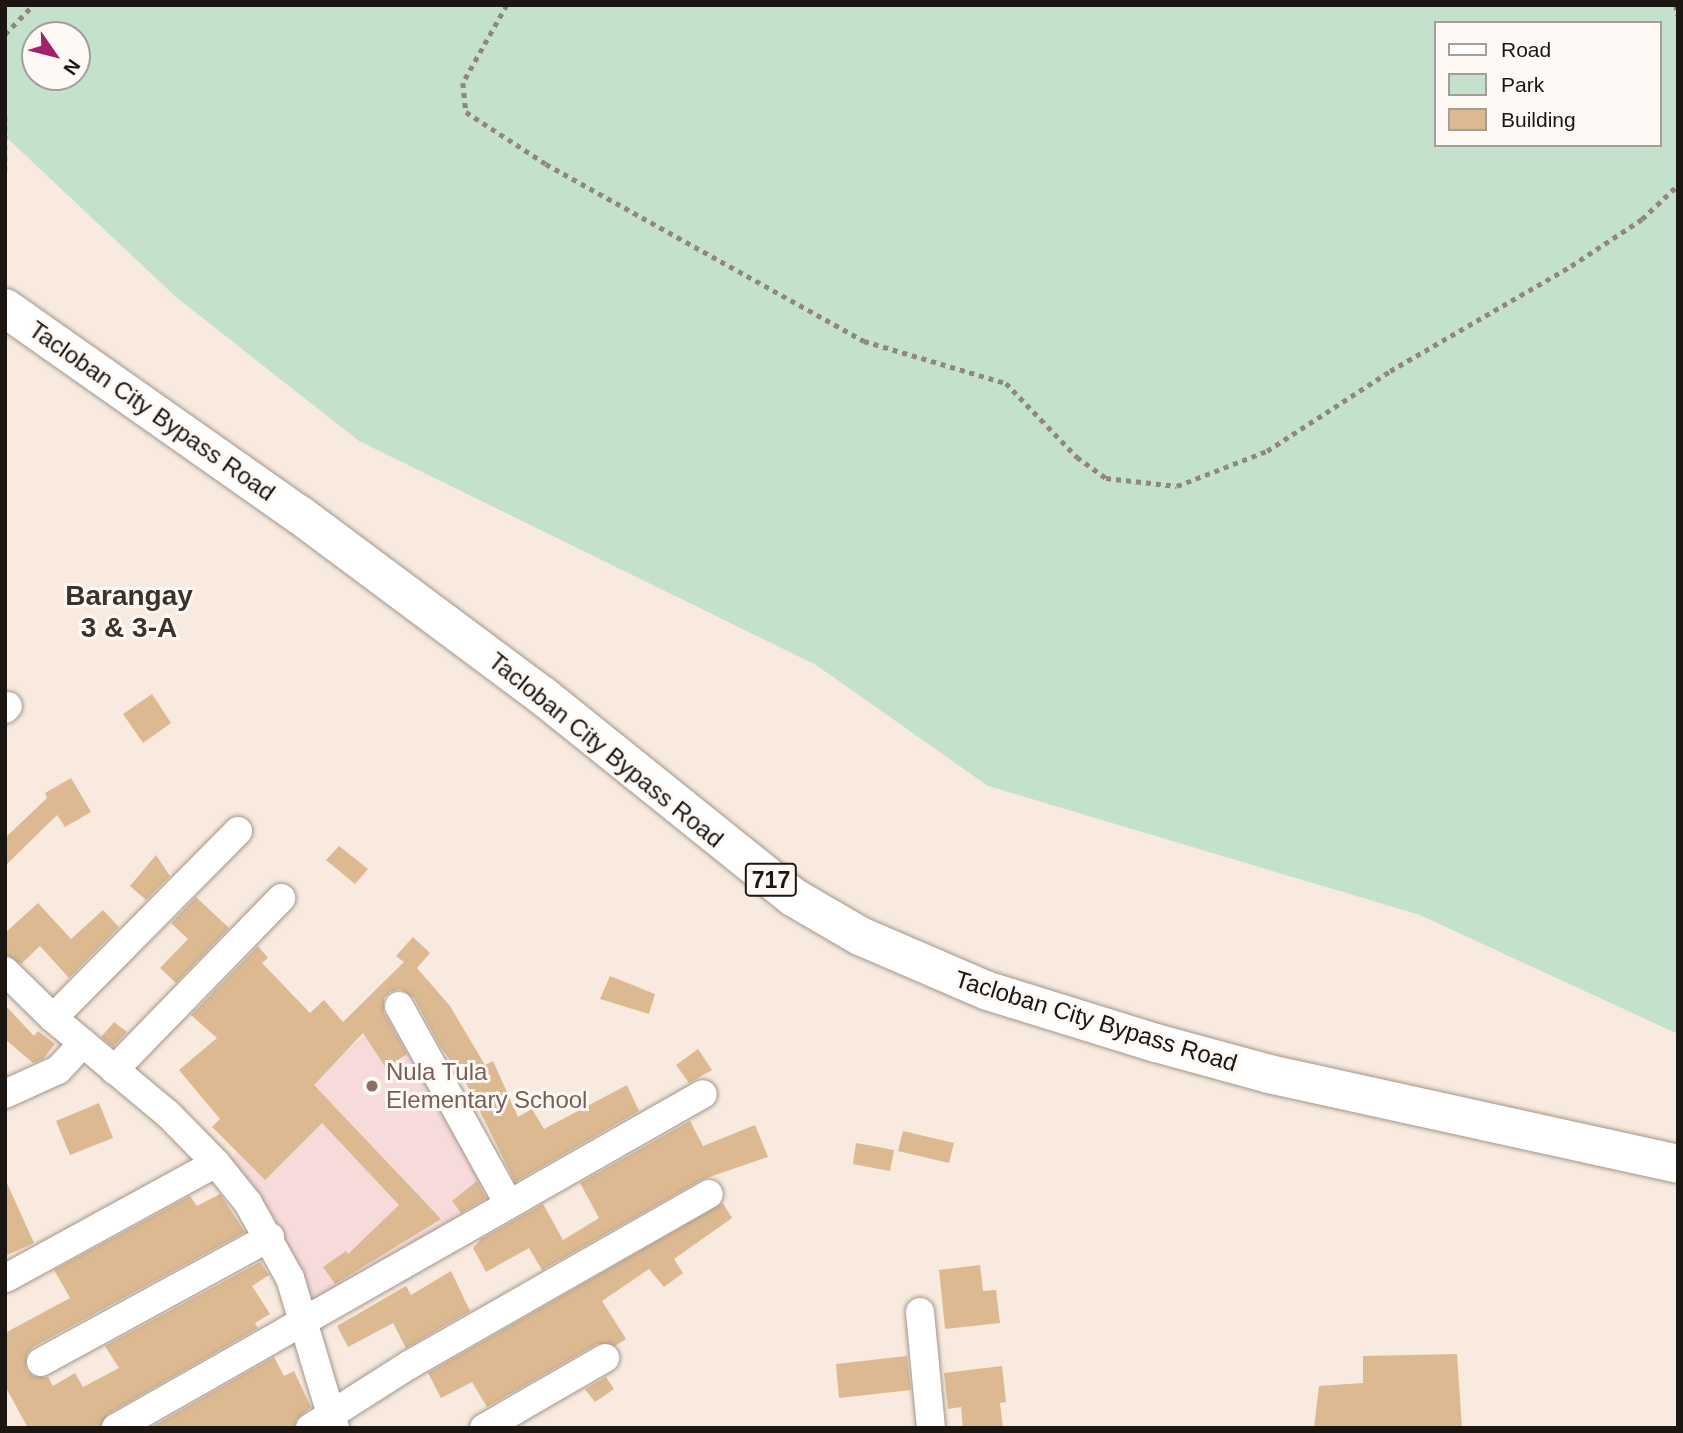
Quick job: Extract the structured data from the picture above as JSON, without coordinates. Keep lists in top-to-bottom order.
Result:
{
  "streets": {
    "highway": ["Tacloban City Bypass Road", "717"]
  },
  "districts": ["Barangay 3 & 3-A"],
  "places": ["Nula Tula Elementary School"],
  "legend": ["Road", "Park", "Building"],
  "north": "bottom right"
}
